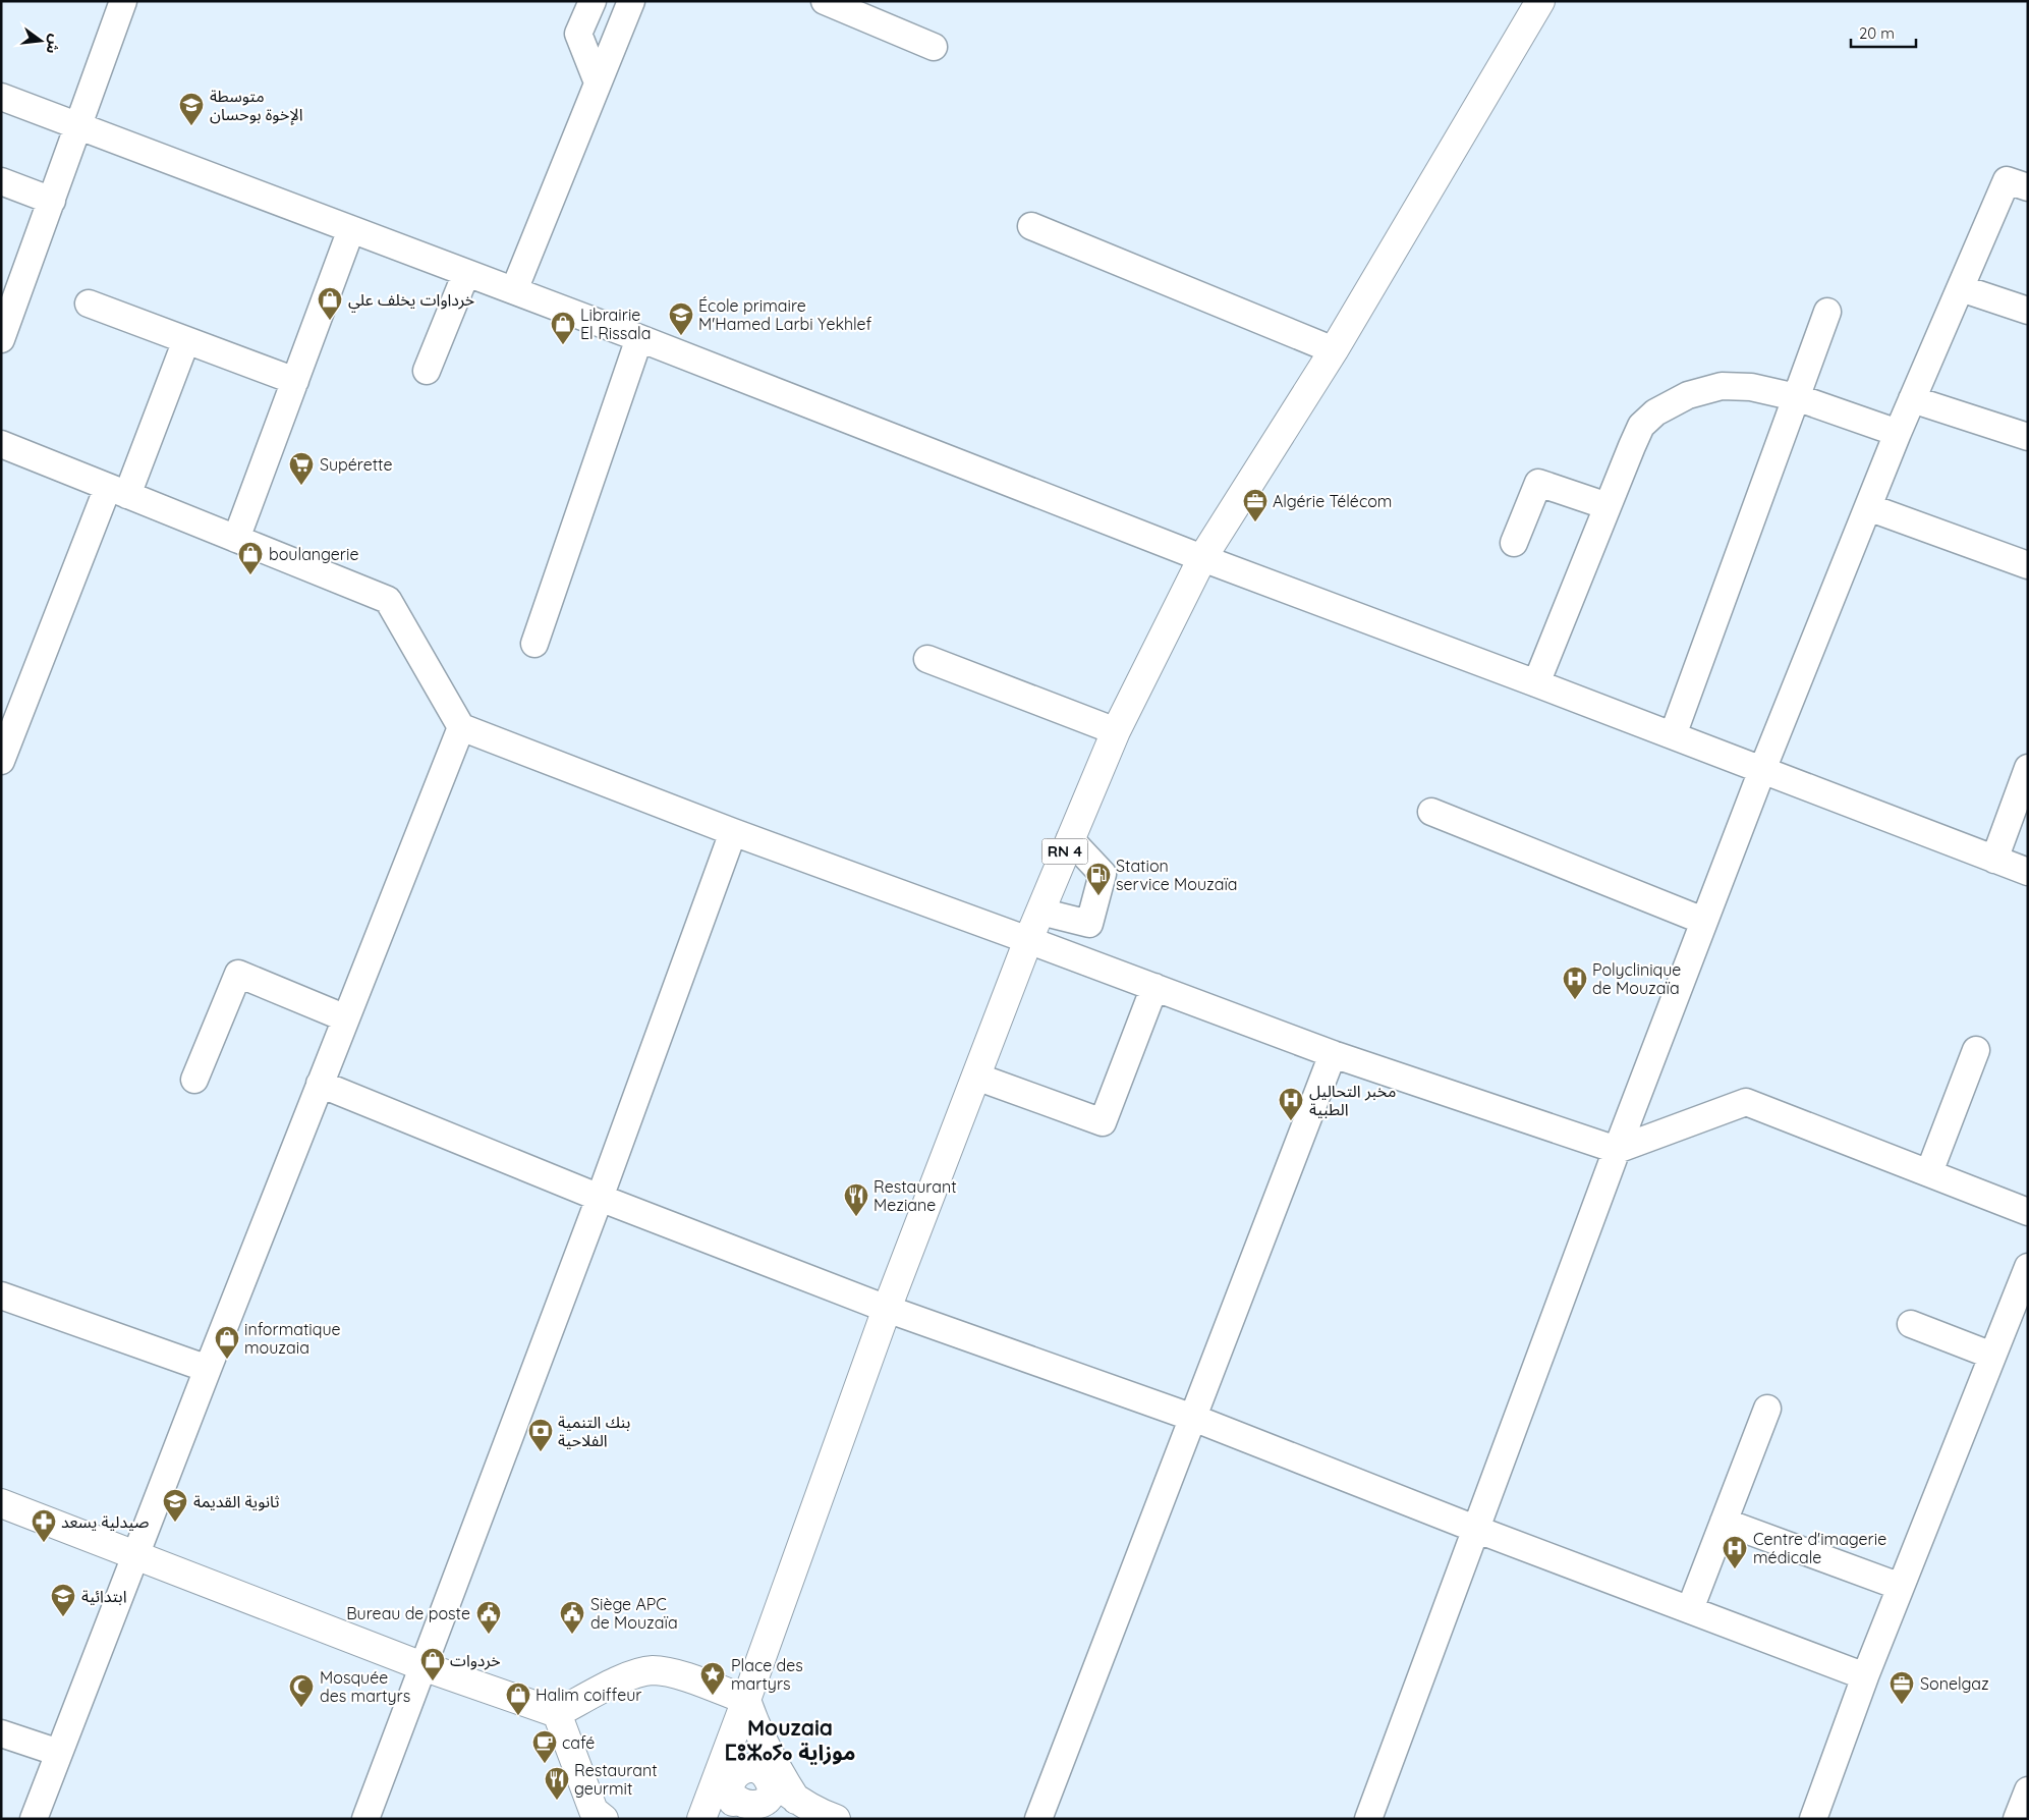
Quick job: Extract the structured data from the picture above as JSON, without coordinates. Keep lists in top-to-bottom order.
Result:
{
  "streets": {
    "main road": ["RN 4"]
  },
  "districts": ["Mouzaia ⵎⵓⵣⴰⵢⴰ موزاية"],
  "places": {
    "school or university": [
      "متوسطة الإخوة بوحسان",
      "École primaire M'Hamed Larbi Yekhlef",
      "ثانوية القديمة",
      "ابتدائية"
    ],
    "shop": [
      "خرداوات يخلف علي",
      "Librairie El Rissala",
      "boulangerie",
      "informatique mouzaia",
      "خردوات",
      "Halim coiffeur"
    ],
    "supermarket": ["Supérette"],
    "office": ["Algérie Télécom", "Sonelgaz"],
    "fuel station": ["Station service Mouzaïa"],
    "hospital": ["Polyclinique de Mouzaïa", "مخبر التحاليل الطبية", "Centre d'imagerie médicale"],
    "restaurant": ["Restaurant Meziane", "Restaurant geurmit"],
    "bank": ["بنك التنمية الفلاحية"],
    "pharmacy": ["صيدلية يسعد"],
    "public building": ["Bureau de poste", "Siège APC de Mouzaïa"],
    "place": ["Place des martyrs"],
    "mosque": ["Mosquée des martyrs"],
    "cafe": ["café"]
  },
  "scale_bar": "20 m",
  "north": "right"
}
